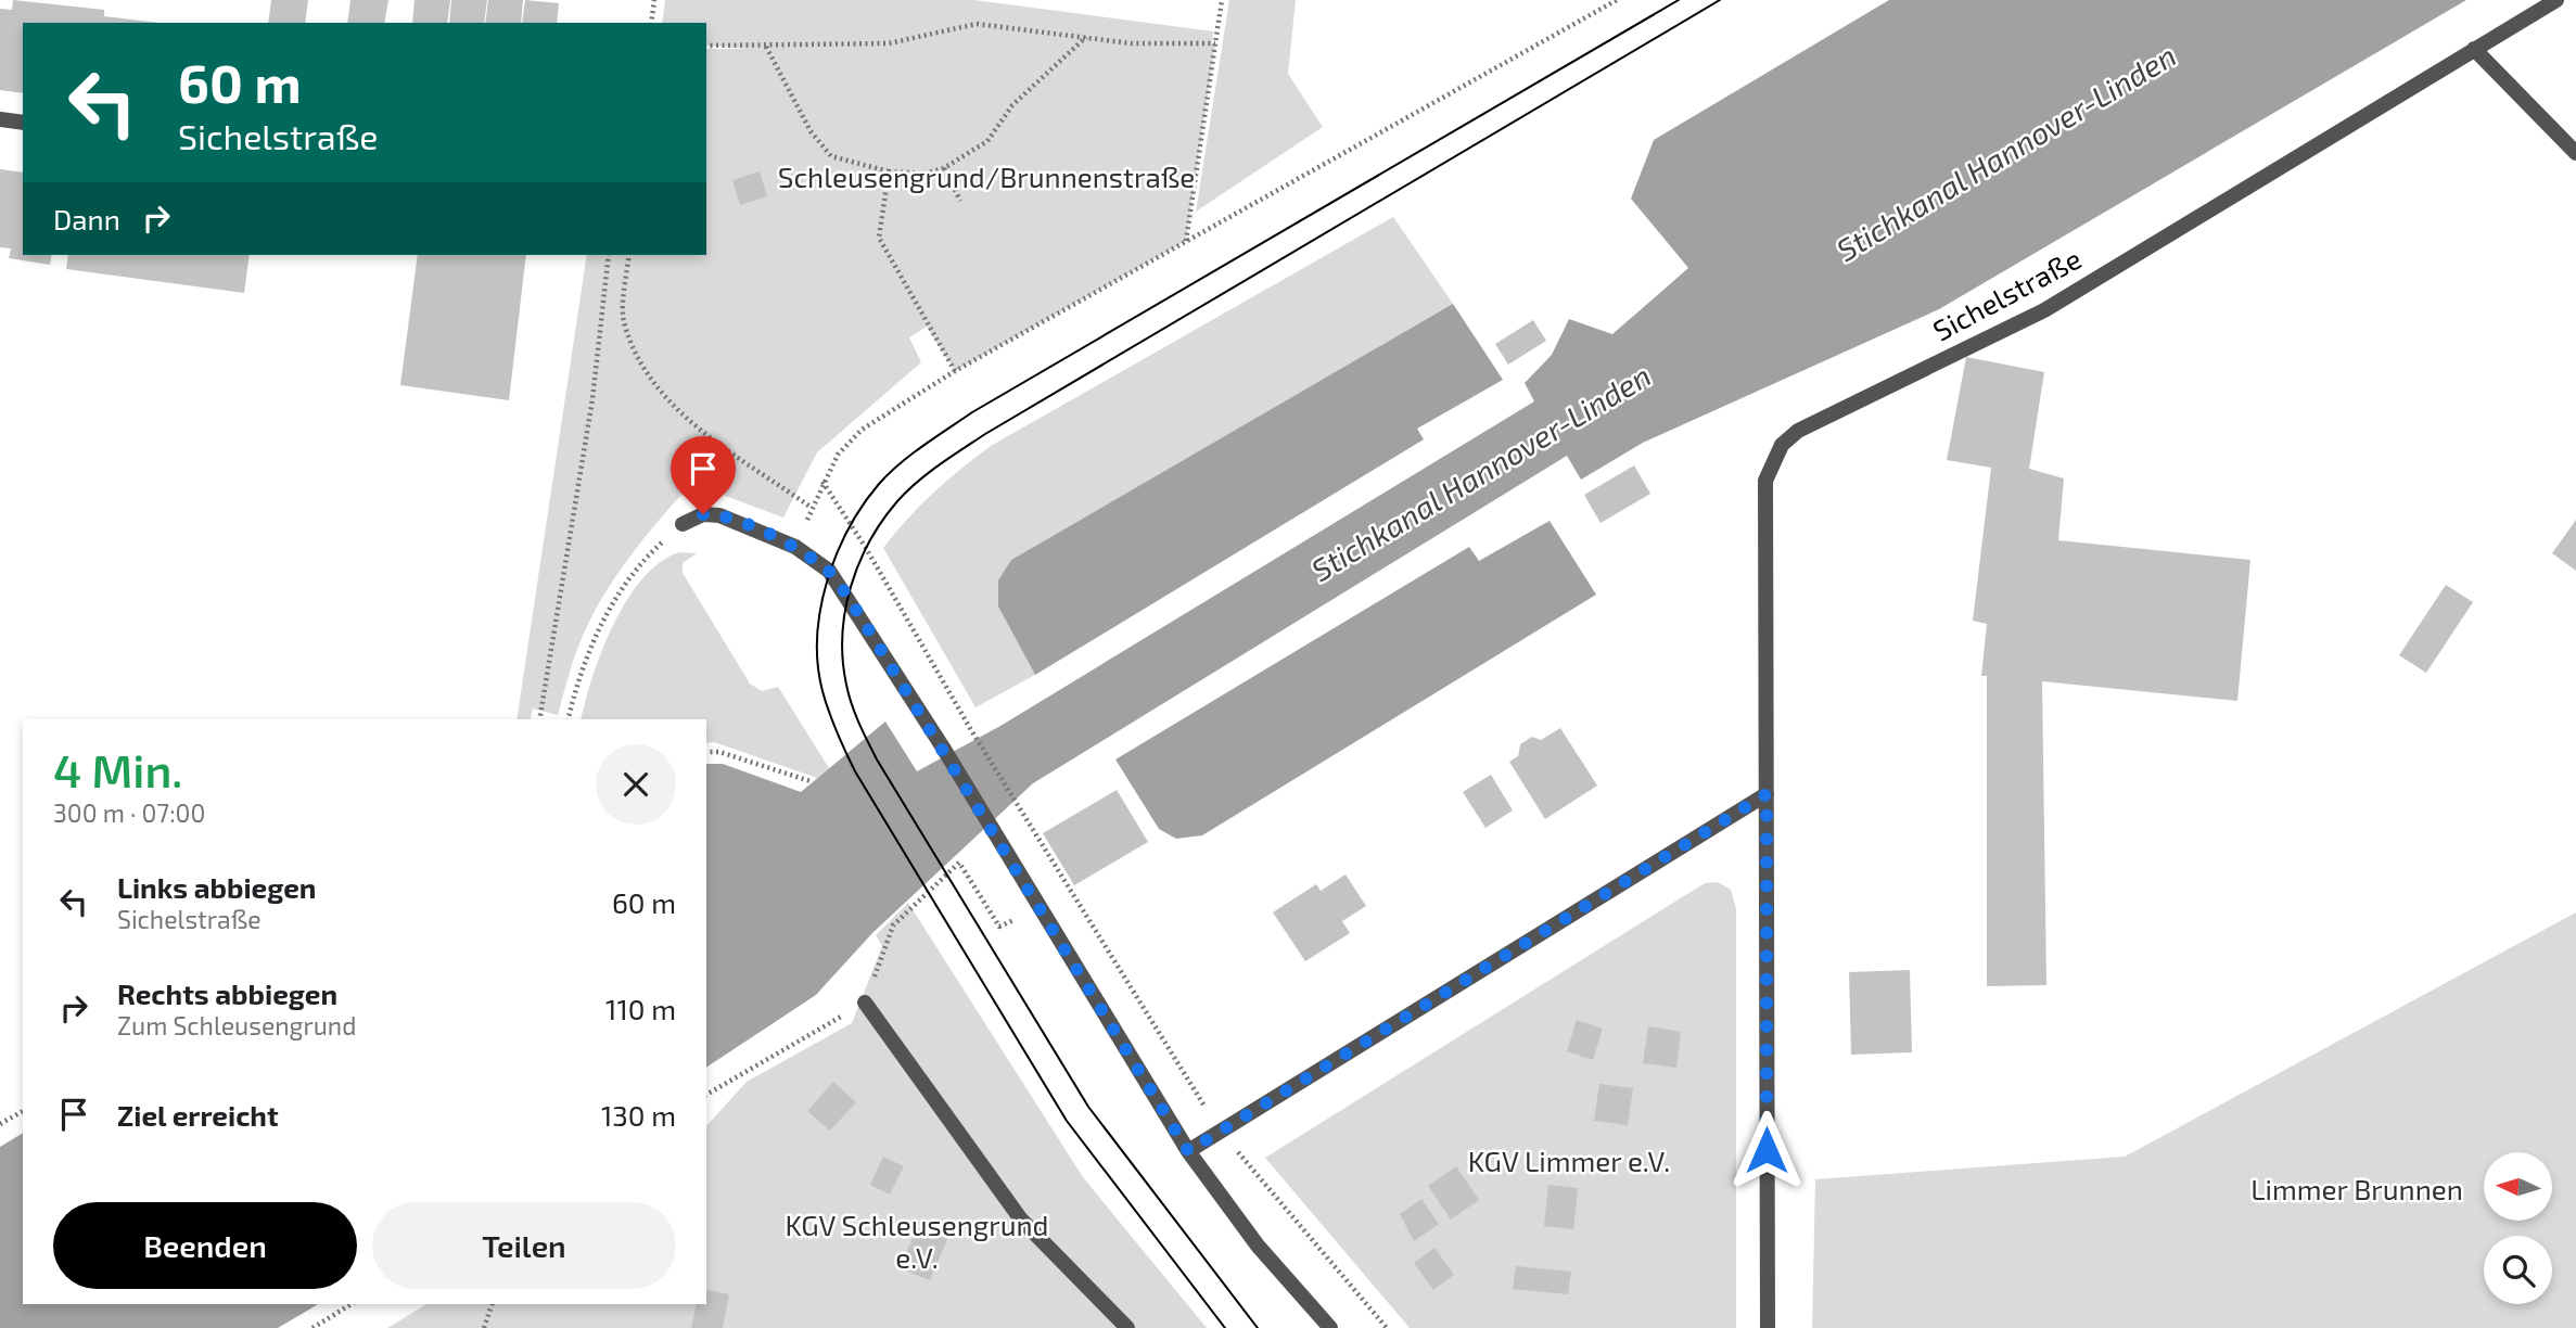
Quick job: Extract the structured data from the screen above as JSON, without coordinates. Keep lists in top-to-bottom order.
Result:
{
  "streets": {
    "street": ["Sichelstraße"]
  },
  "water": ["Stichkanal Hannover-Linden"],
  "parks": [
    "Schleusengrund/Brunnenstraße",
    "KGV Limmer e.V.",
    "Limmer Brunnen",
    "KGV Schleusengrund e.V."
  ],
  "north": "left",
  "page": {
    "turn": ["60 m", "Sichelstraße"],
    "then": "Dann",
    "heading": ["4 Min.", "300 m · 07:00"],
    "list": [
      {
        "name": "Links abbiegen",
        "note": "Sichelstraße",
        "value": "60 m"
      },
      {
        "name": "Rechts abbiegen",
        "note": "Zum Schleusengrund",
        "value": "110 m"
      },
      {
        "name": "Ziel erreicht",
        "value": "130 m"
      }
    ],
    "buttons": ["Beenden", "Teilen"]
  }
}
